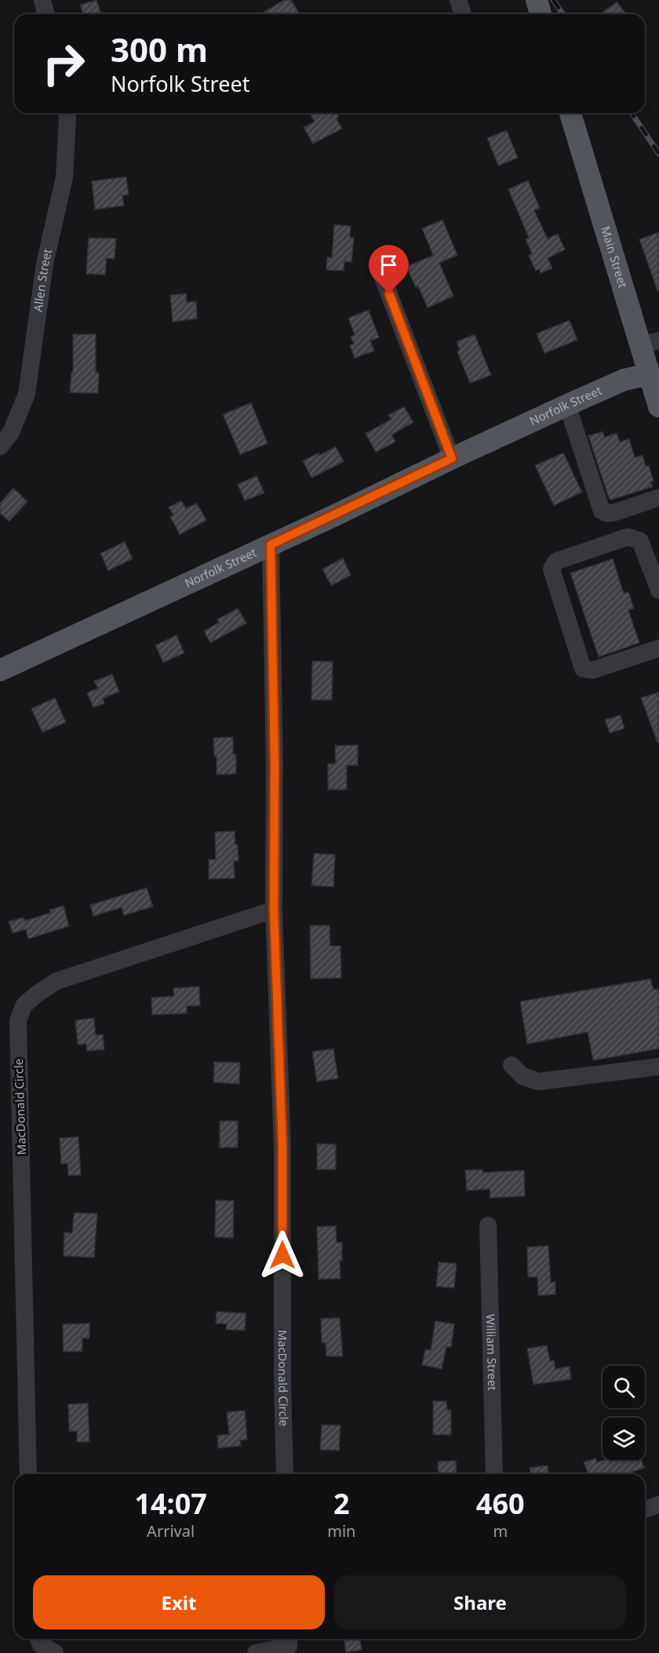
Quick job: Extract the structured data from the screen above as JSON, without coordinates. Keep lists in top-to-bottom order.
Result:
{
  "streets": {
    "main road": ["Main Street", "Norfolk Street"],
    "street": ["Allen Street", "MacDonald Circle", "William Street"]
  },
  "crossings": [
    ["Main Street", "Norfolk Street"],
    ["Norfolk Street", "MacDonald Circle"]
  ],
  "page": {
    "turn": ["300 m", "Norfolk Street"],
    "eta": [
      "14:07",
      "Arrival",
      "2",
      "min",
      "460",
      "m"
    ],
    "buttons": ["Exit", "Share"]
  }
}
